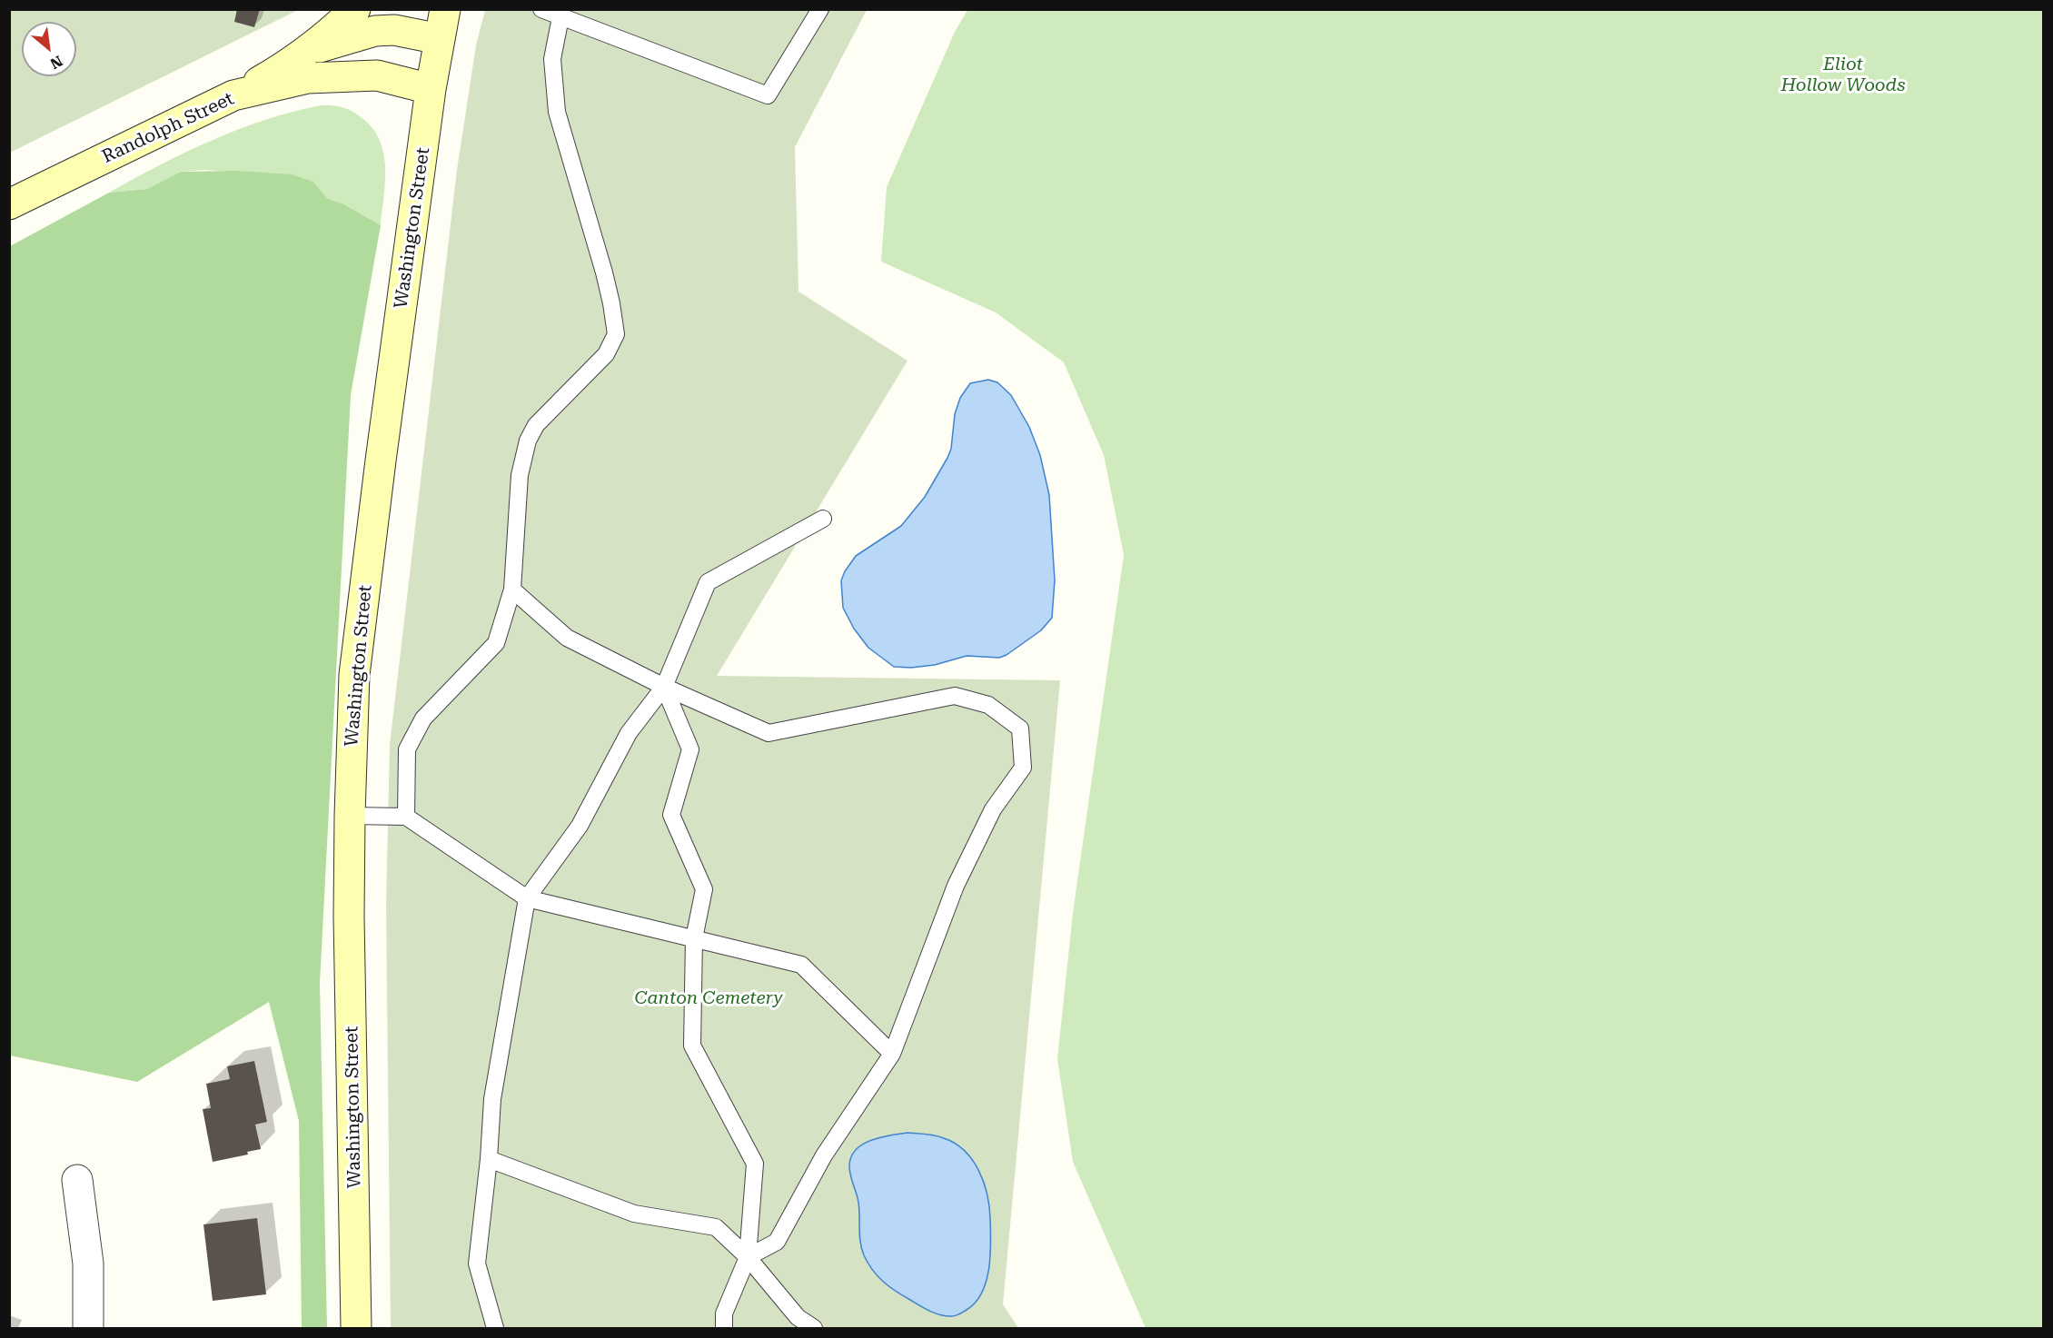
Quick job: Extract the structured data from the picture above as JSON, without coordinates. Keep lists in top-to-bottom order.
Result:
{
  "streets": {
    "main road": ["Randolph Street", "Washington Street"]
  },
  "crossings": [
    ["Randolph Street", "Washington Street"]
  ],
  "parks": ["Eliot Hollow Woods", "Canton Cemetery"],
  "north": "bottom right"
}
